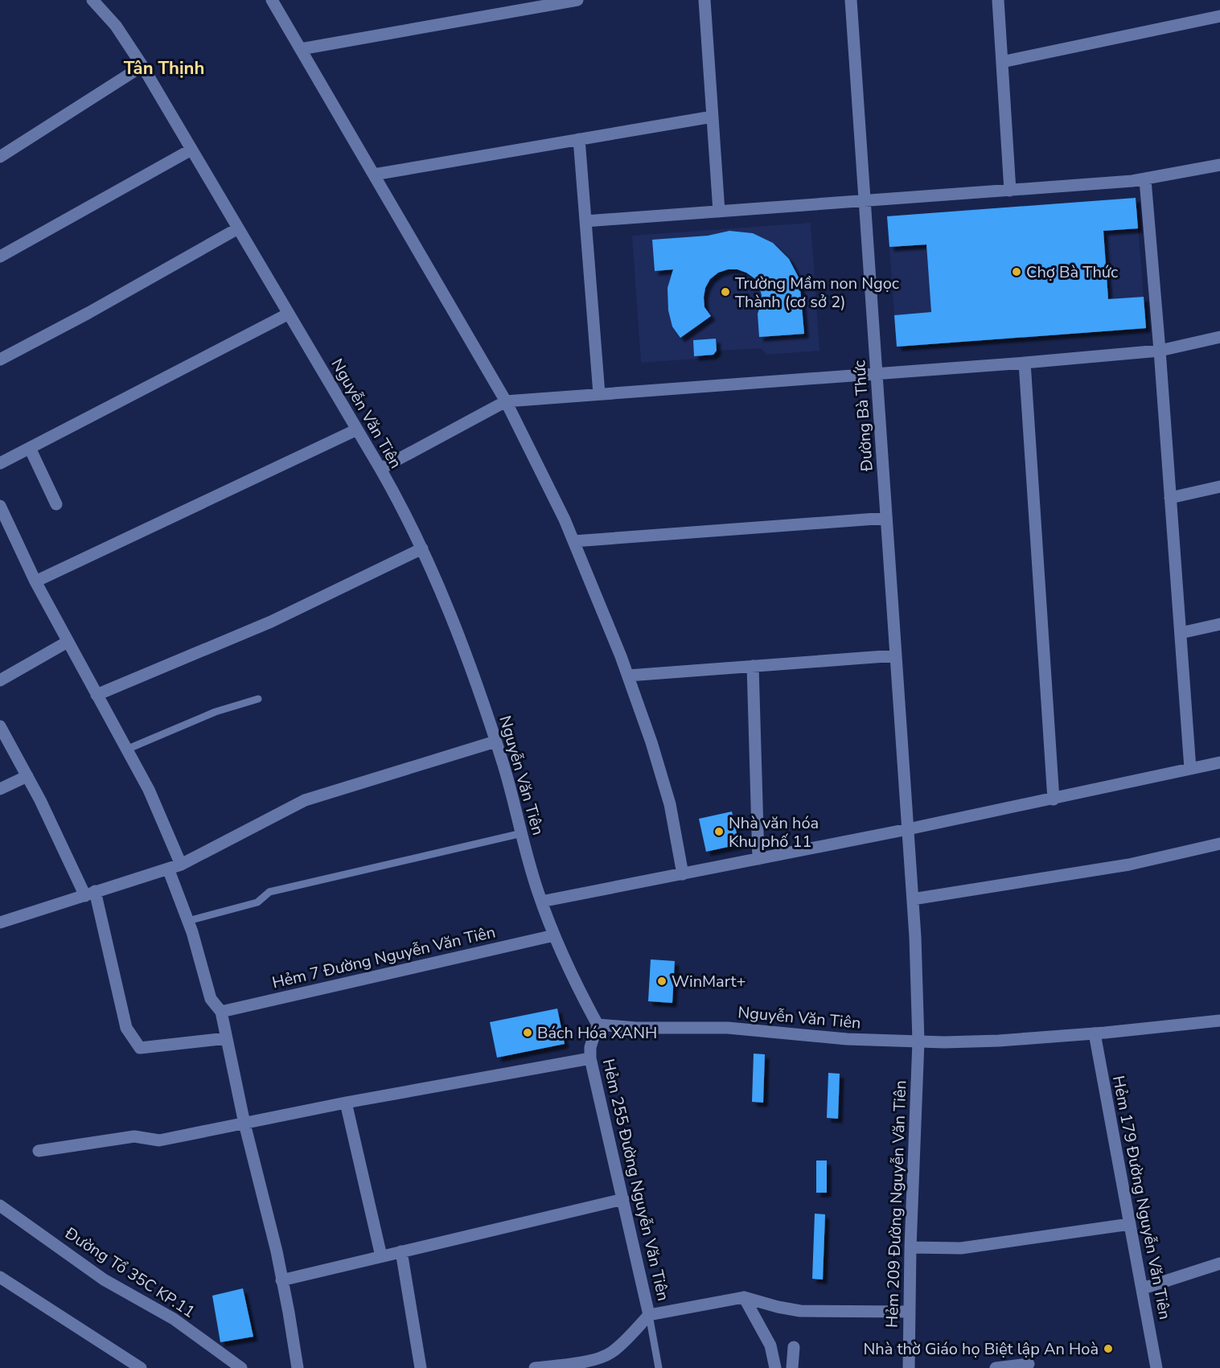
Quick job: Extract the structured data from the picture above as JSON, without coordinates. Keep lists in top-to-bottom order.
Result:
{
  "streets": {
    "street": [
      "Nguyễn Văn Tiên",
      "Đường Bà Thức",
      "Hẻm 7 Đường Nguyễn Văn Tiên",
      "Hẻm 255 Đường Nguyễn Văn Tiên",
      "Hẻm 179 Đường Nguyễn Văn Tiên",
      "Hẻm 209 Đường Nguyễn Văn Tiên",
      "Đường Tổ 35C KP.11"
    ]
  },
  "crossings": [
    ["Nguyễn Văn Tiên", "Hẻm 7 Đường Nguyễn Văn Tiên"],
    ["Nguyễn Văn Tiên", "Hẻm 255 Đường Nguyễn Văn Tiên"],
    ["Nguyễn Văn Tiên", "Hẻm 179 Đường Nguyễn Văn Tiên"],
    ["Nguyễn Văn Tiên", "Hẻm 209 Đường Nguyễn Văn Tiên"],
    ["Đường Bà Thức", "Hẻm 209 Đường Nguyễn Văn Tiên"]
  ],
  "districts": ["Tân Thịnh"],
  "places": [
    "Chợ Bà Thức",
    "Trường Mầm non Ngọc Thành (cơ sở 2)",
    "Nhà văn hóa Khu phố 11",
    "WinMart+",
    "Bách Hóa XANH",
    "Nhà thờ Giáo họ Biệt lập An Hoà"
  ]
}
